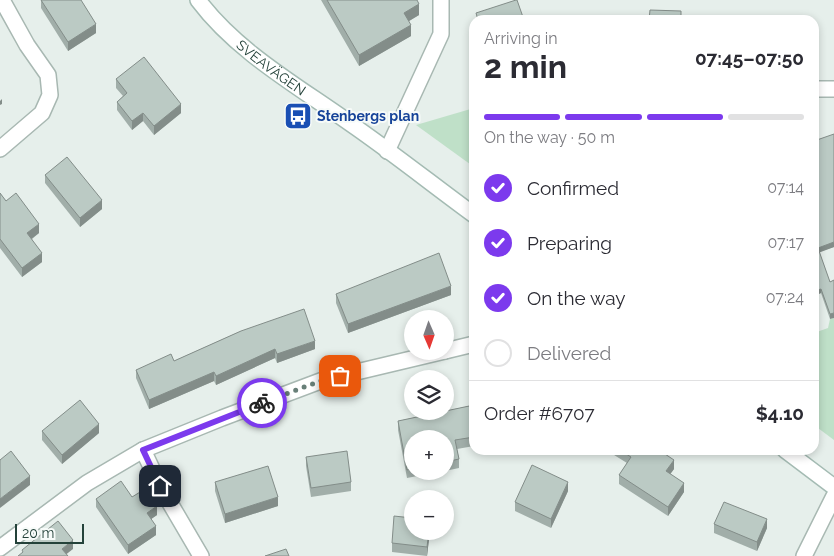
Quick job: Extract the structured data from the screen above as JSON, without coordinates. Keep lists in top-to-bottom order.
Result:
{
  "streets": {
    "street": ["SVEAVÄGEN"]
  },
  "places": {
    "bus stop": ["Stenbergs plan"]
  },
  "scale_bar": "20 m",
  "north": "bottom",
  "page": {
    "heading": ["2 min", "Arriving in", "07:45–07:50"],
    "panel": ["Order #6707", "$4.10"],
    "bar": "On the way · 50 m",
    "list": [
      ["Confirmed", "07:14"],
      ["Preparing", "07:17"],
      ["On the way", "07:24"],
      "Delivered"
    ],
    "map_buttons": ["+", "−"],
    "scale": "20 m"
  }
}
